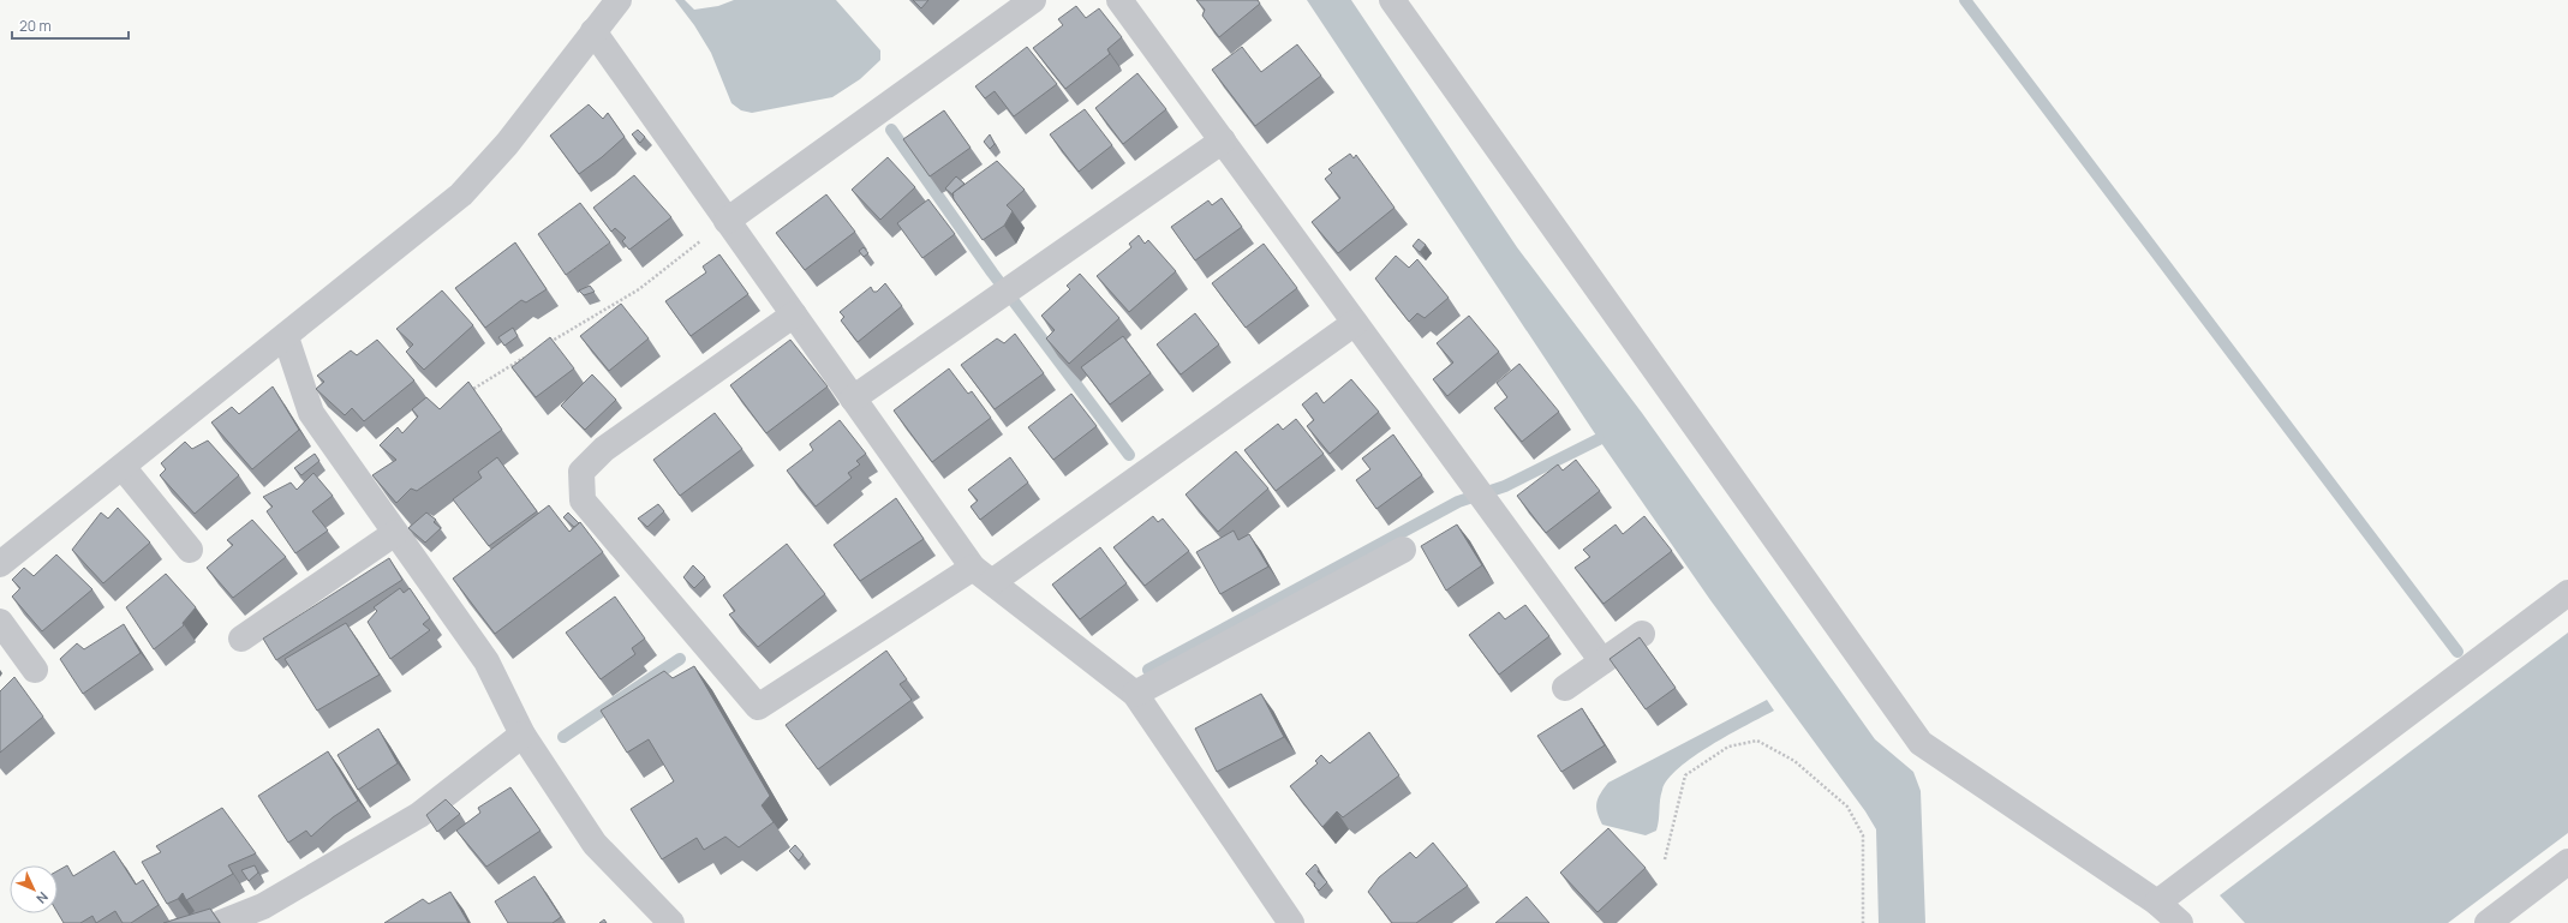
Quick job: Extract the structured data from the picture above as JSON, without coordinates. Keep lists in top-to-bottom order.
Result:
{
  "scale_bar": "20 m",
  "north": "bottom right"
}
